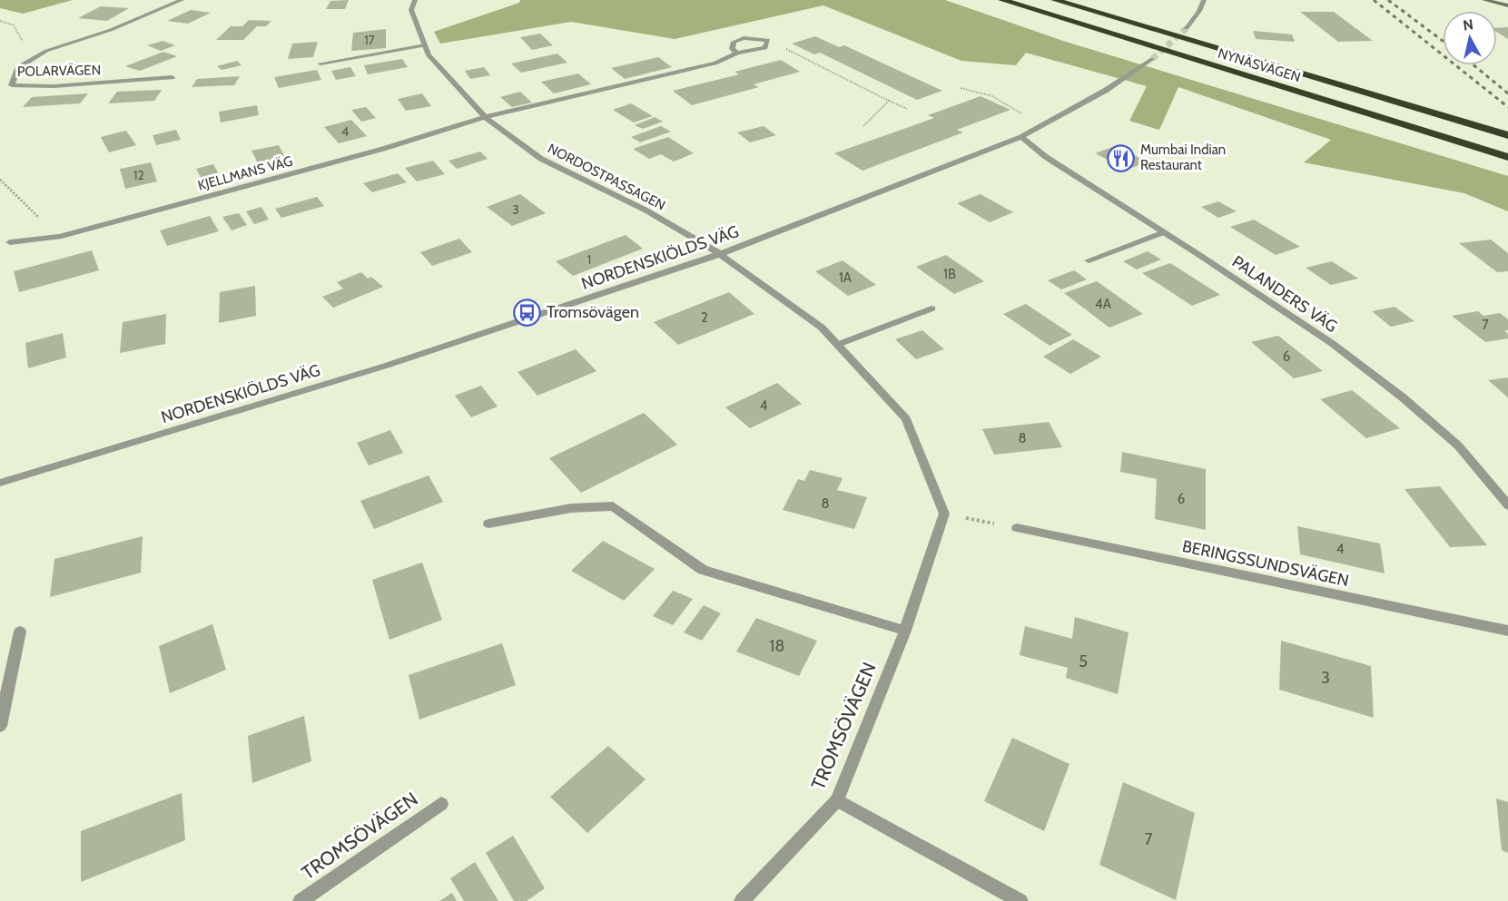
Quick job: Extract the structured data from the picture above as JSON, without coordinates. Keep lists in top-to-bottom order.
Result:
{
  "streets": {
    "highway": ["NYNÄSVÄGEN"],
    "street": [
      "POLARVÄGEN",
      "KJELLMANS VÄG",
      "NORDOSTPASSAGEN",
      "NORDENSKIÖLDS VÄG",
      "PALANDERS VÄG",
      "BERINGSSUNDSVÄGEN",
      "TROMSÖVÄGEN"
    ]
  },
  "crossings": [
    ["KJELLMANS VÄG", "NORDOSTPASSAGEN"],
    ["NORDOSTPASSAGEN", "NORDENSKIÖLDS VÄG"],
    ["NORDENSKIÖLDS VÄG", "PALANDERS VÄG"]
  ],
  "places": {
    "restaurant": ["Mumbai Indian Restaurant"],
    "bus stop": ["Tromsövägen"]
  },
  "house_numbers": [
    "17",
    "4",
    "12",
    "3",
    "1",
    "1B",
    "1A",
    "4A",
    "2",
    "7",
    "6",
    "4",
    "8",
    "6",
    "8",
    "4",
    "18",
    "5",
    "3",
    "7"
  ],
  "north": "top"
}
